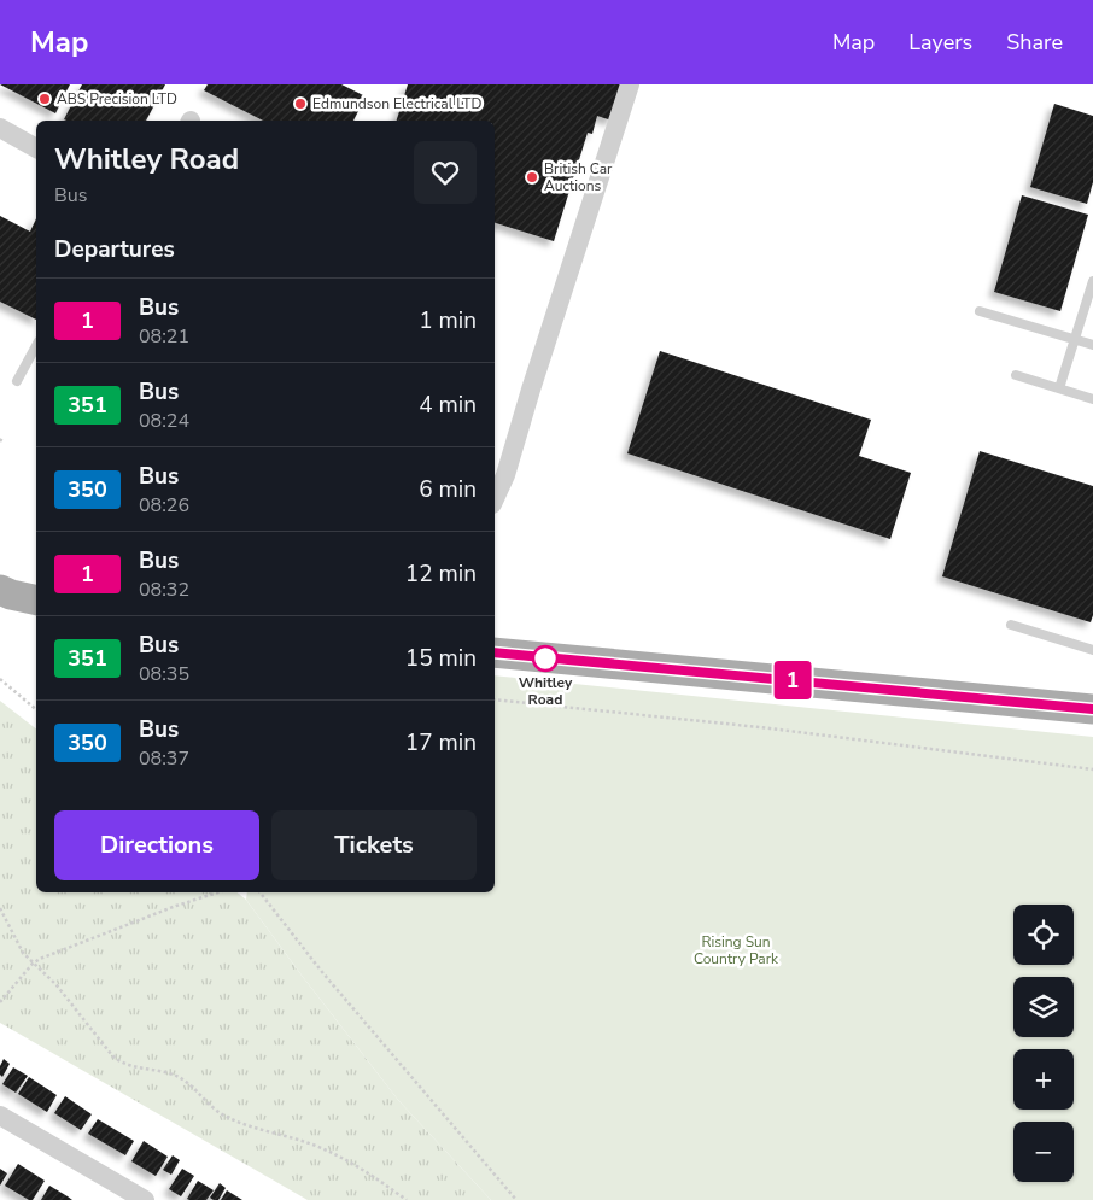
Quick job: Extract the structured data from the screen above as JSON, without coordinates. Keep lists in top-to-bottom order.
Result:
{
  "parks": ["Rising Sun Country Park"],
  "places": [
    "ABS Precision LTD",
    "Edmundson Electrical LTD",
    "British Car Auctions",
    "Whitley Road"
  ],
  "lines": ["bus line 1"],
  "page": {
    "header": "Map",
    "nav": ["Map", "Layers", "Share"],
    "on_map": "1",
    "heading": [
      ["Whitley Road", "Bus"],
      "Departures"
    ],
    "list": [
      {
        "mark": "1",
        "name": "Bus",
        "note": "08:21",
        "value": "1 min"
      },
      {
        "mark": "351",
        "name": "Bus",
        "note": "08:24",
        "value": "4 min"
      },
      {
        "mark": "350",
        "name": "Bus",
        "note": "08:26",
        "value": "6 min"
      },
      {
        "mark": "1",
        "name": "Bus",
        "note": "08:32",
        "value": "12 min"
      },
      {
        "mark": "351",
        "name": "Bus",
        "note": "08:35",
        "value": "15 min"
      },
      {
        "mark": "350",
        "name": "Bus",
        "note": "08:37",
        "value": "17 min"
      }
    ],
    "buttons": ["Directions", "Tickets"],
    "map_buttons": ["+", "−"]
  }
}
